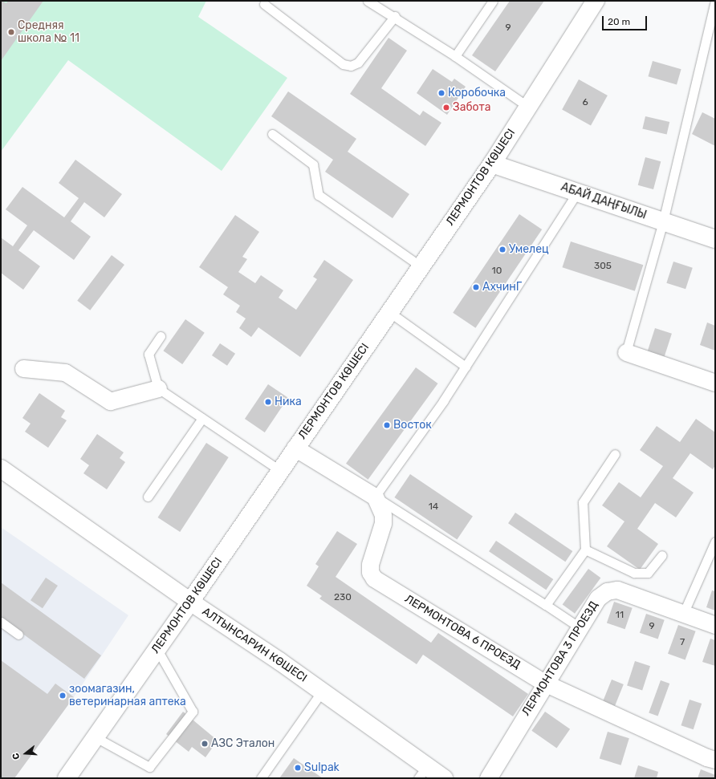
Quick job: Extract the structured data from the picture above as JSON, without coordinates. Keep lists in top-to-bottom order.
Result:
{
  "streets": {
    "street": [
      "ЛЕРМОНТОВ КӨШЕСІ",
      "АБАЙ ДАҢҒЫЛЫ",
      "ЛЕРМОНТОВА 6 ПРОЕЗД",
      "АЛТЫНСАРИН КӨШЕСІ",
      "ЛЕРМОНТОВА 3 ПРОЕЗД"
    ]
  },
  "crossings": [
    ["ЛЕРМОНТОВ КӨШЕСІ", "АБАЙ ДАҢҒЫЛЫ"],
    ["ЛЕРМОНТОВ КӨШЕСІ", "АЛТЫНСАРИН КӨШЕСІ"],
    ["ЛЕРМОНТОВА 6 ПРОЕЗД", "ЛЕРМОНТОВА 3 ПРОЕЗД"]
  ],
  "places": [
    "Средняя школа № 11",
    "Коробочка",
    "Забота",
    "Умелец",
    "АхчинГ",
    "Ника",
    "Восток",
    "зоомагазин, ветеринарная аптека",
    "АЗС Эталон",
    "Sulpak"
  ],
  "house_numbers": [
    "9",
    "6",
    "305",
    "10",
    "14",
    "230",
    "11",
    "9",
    "7"
  ],
  "scale_bar": "20 m",
  "north": "left"
}
